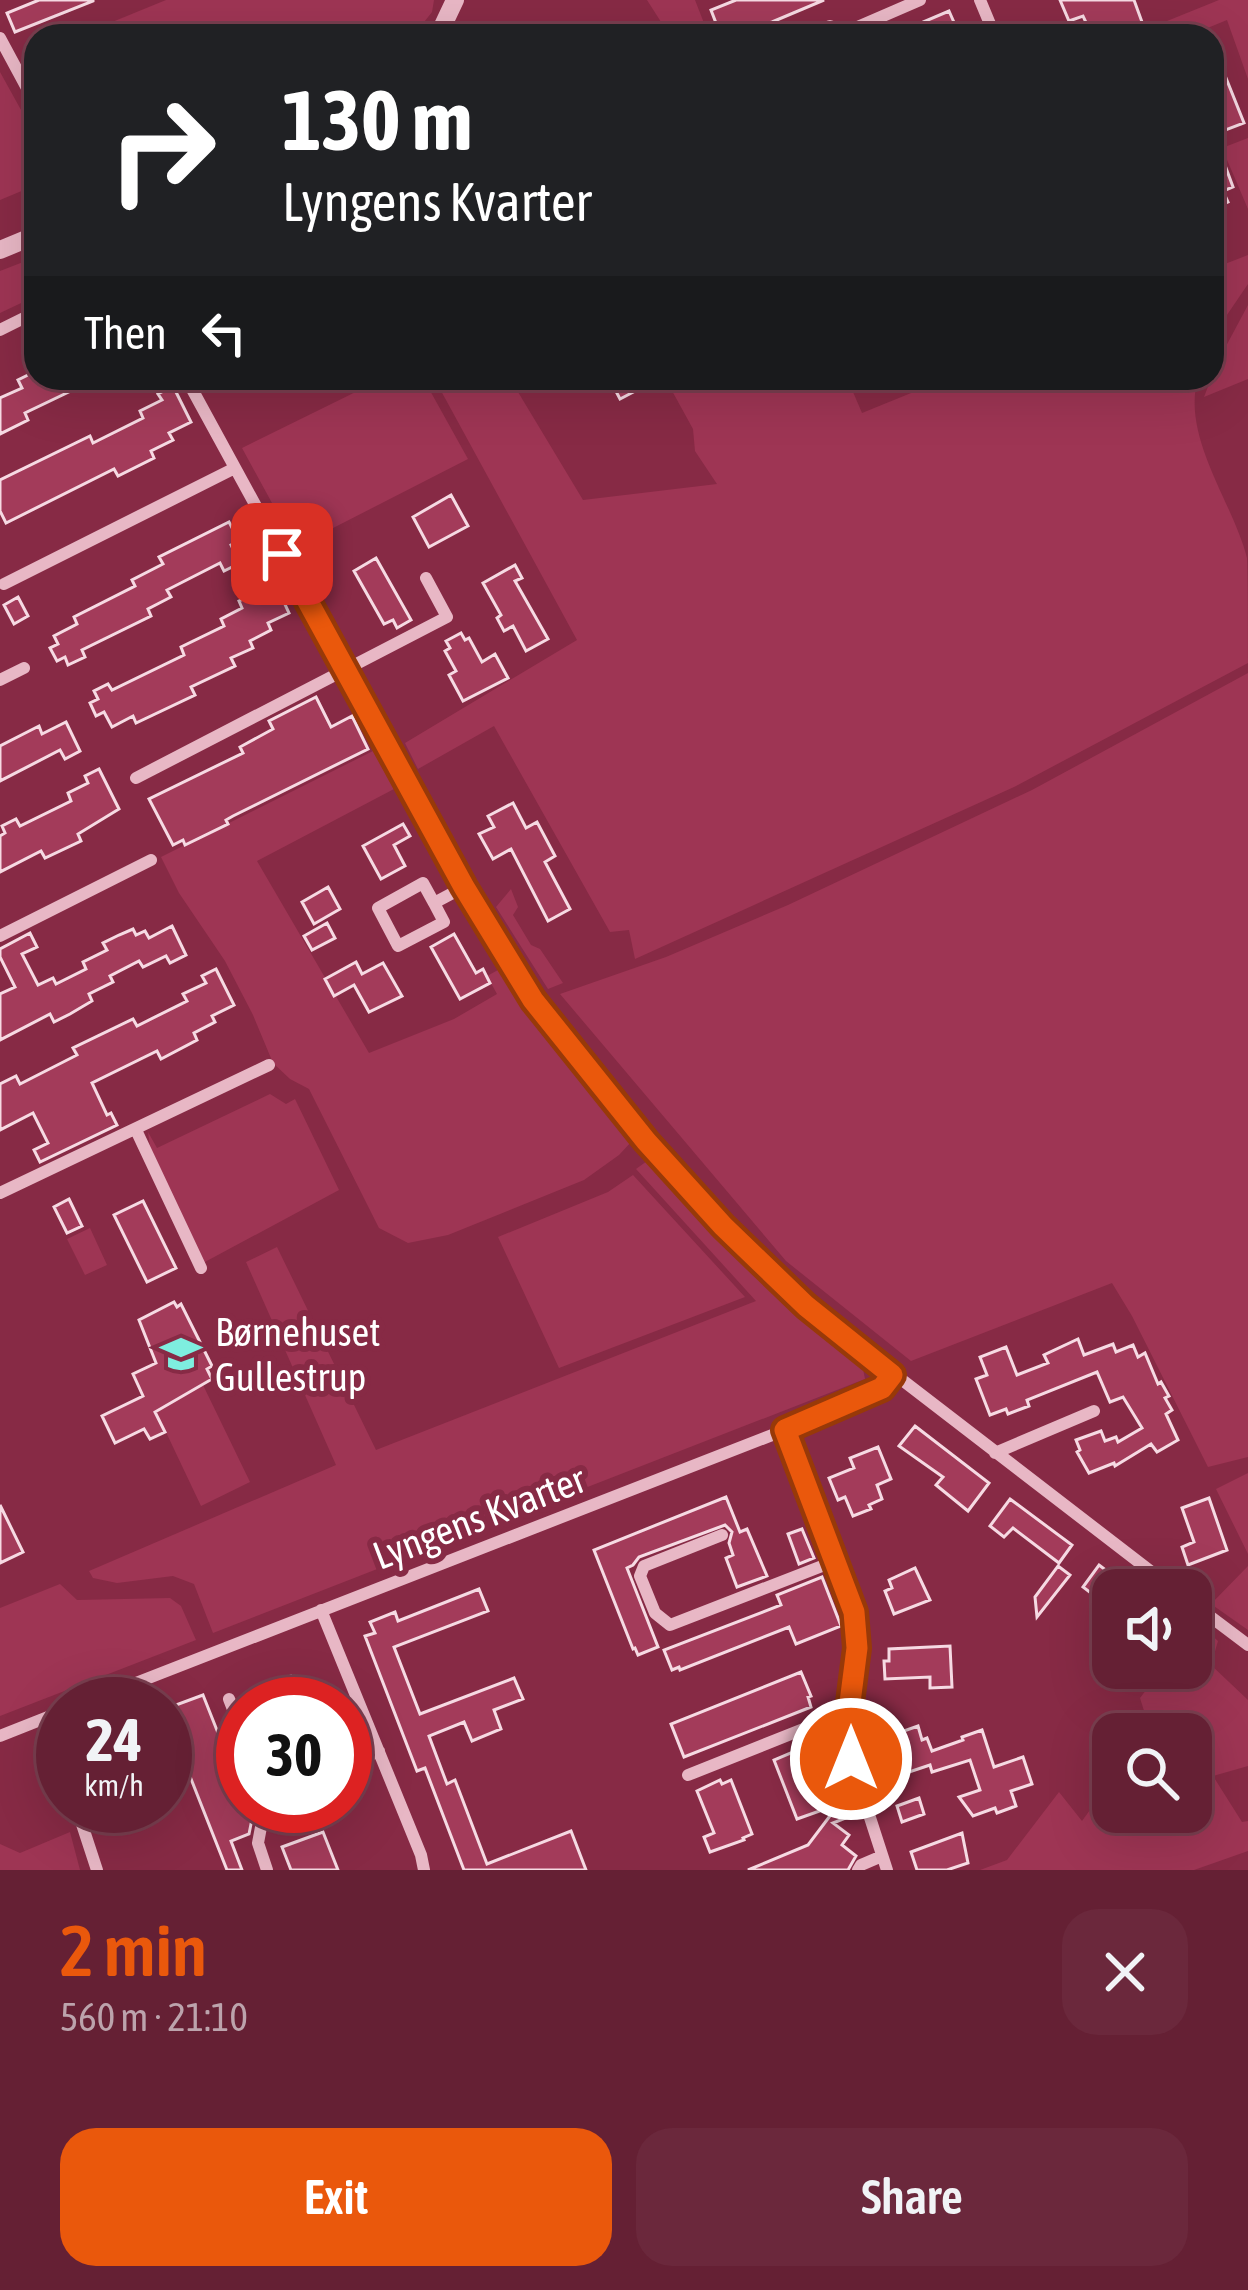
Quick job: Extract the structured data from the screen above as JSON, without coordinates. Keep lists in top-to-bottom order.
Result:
{
  "streets": {
    "street": ["Lyngens Kvarter"]
  },
  "places": {
    "school or university": ["Børnehuset Gullestrup"]
  },
  "page": {
    "turn": ["130 m", "Lyngens Kvarter"],
    "then": "Then",
    "speed": "24 km/h",
    "limit": "30",
    "heading": ["2 min", "560 m · 21:10"],
    "buttons": ["Exit", "Share"]
  }
}
